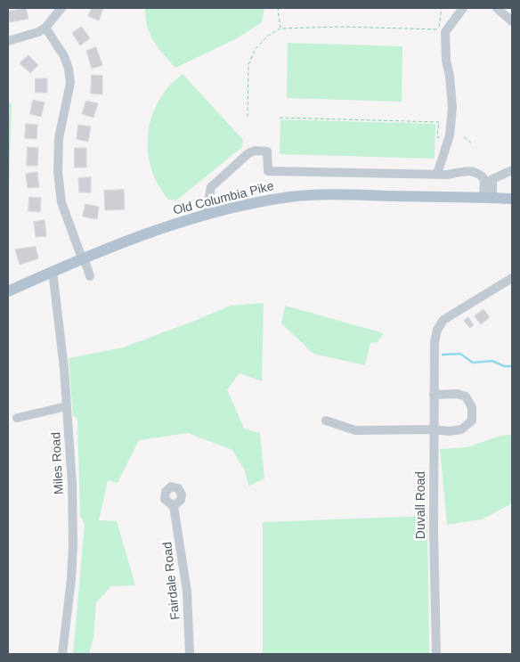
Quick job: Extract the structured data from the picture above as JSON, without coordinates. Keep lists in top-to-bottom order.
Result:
{
  "streets": {
    "main road": ["Old Columbia Pike"],
    "street": ["Miles Road", "Duvall Road", "Fairdale Road"]
  },
  "crossings": [
    ["Old Columbia Pike", "Miles Road"]
  ]
}
